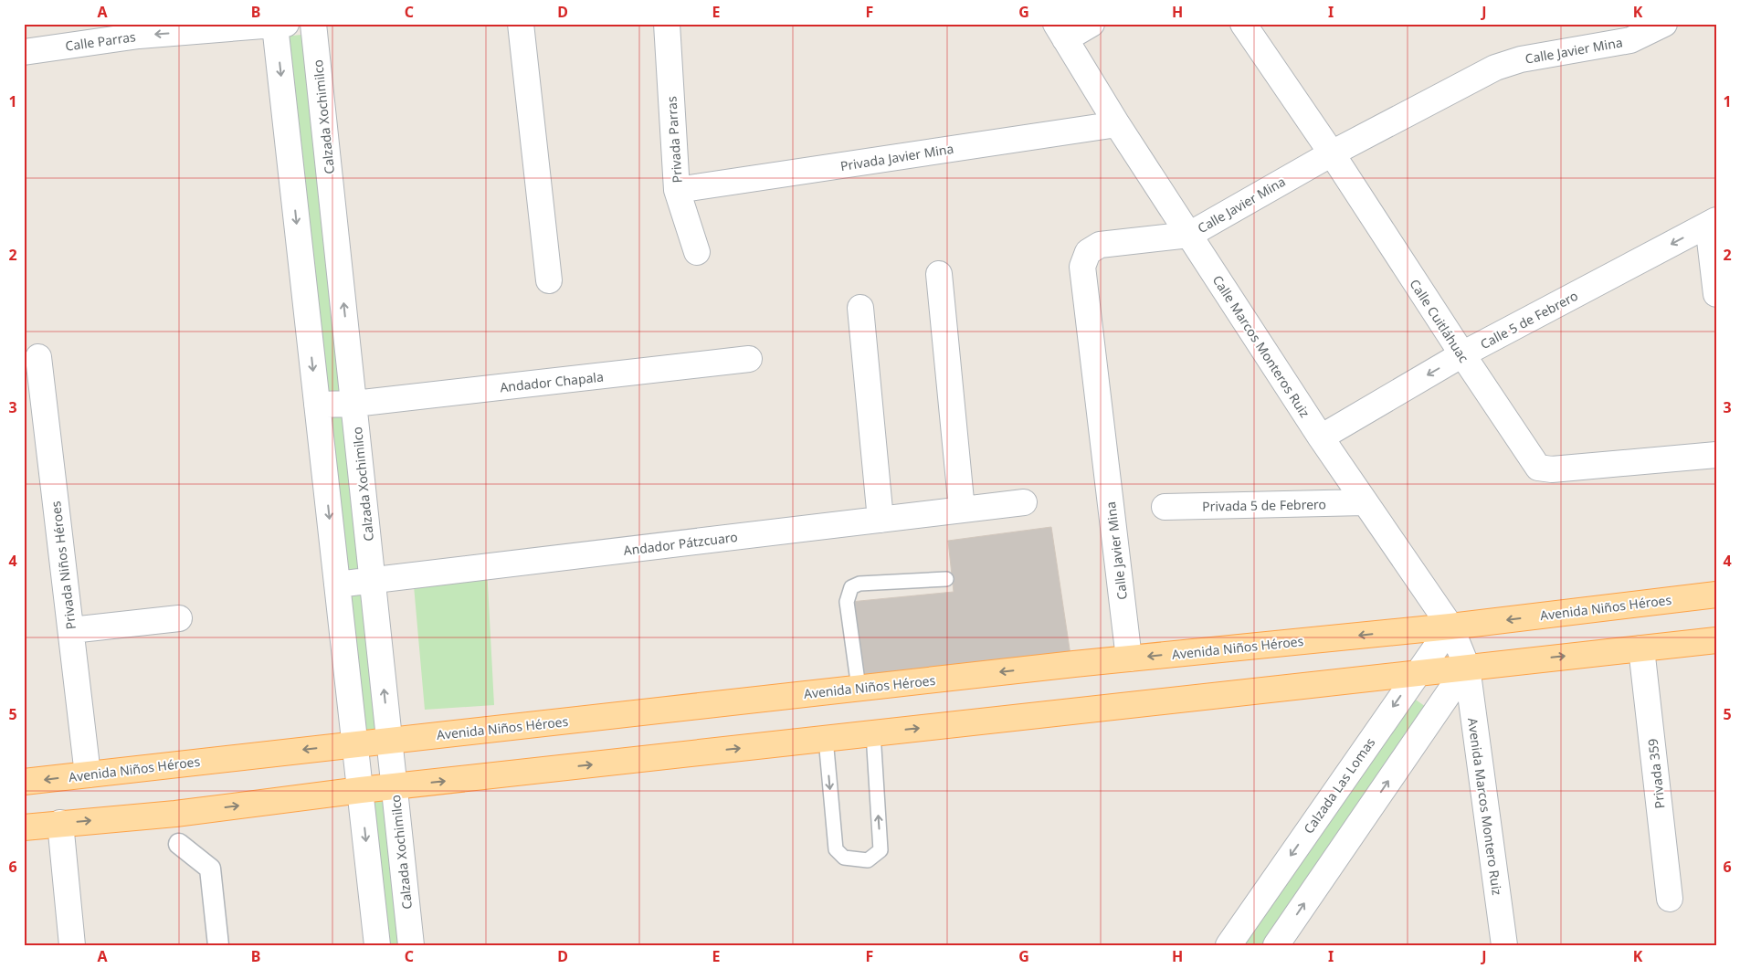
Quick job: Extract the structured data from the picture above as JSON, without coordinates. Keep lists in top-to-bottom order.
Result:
{
  "streets": {
    "main road": ["Avenida Niños Héroes"],
    "street": [
      "Calle Parras",
      "Calle Javier Mina",
      "Calzada Xochimilco",
      "Privada Parras",
      "Privada Javier Mina",
      "Calle 5 de Febrero",
      "Calle Cuitláhuac",
      "Calle Marcos Monteros Ruiz",
      "Andador Chapala",
      "Privada 5 de Febrero",
      "Andador Pátzcuaro",
      "Privada Niños Héroes",
      "Privada 359",
      "Calzada Las Lomas",
      "Avenida Marcos Montero Ruiz"
    ]
  },
  "crossings": [
    ["Calle Javier Mina", "Calle Cuitláhuac"],
    ["Calle Javier Mina", "Calle Marcos Monteros Ruiz"],
    ["Calle Javier Mina", "Avenida Niños Héroes"],
    ["Calzada Xochimilco", "Andador Chapala"],
    ["Calzada Xochimilco", "Andador Pátzcuaro"],
    ["Calzada Xochimilco", "Avenida Niños Héroes"],
    ["Privada Parras", "Privada Javier Mina"],
    ["Privada Javier Mina", "Calle Marcos Monteros Ruiz"],
    ["Calle 5 de Febrero", "Calle Cuitláhuac"],
    ["Calle 5 de Febrero", "Calle Marcos Monteros Ruiz"],
    ["Calle Marcos Monteros Ruiz", "Privada 5 de Febrero"],
    ["Calle Marcos Monteros Ruiz", "Avenida Niños Héroes"],
    ["Calle Marcos Monteros Ruiz", "Calzada Las Lomas"],
    ["Calle Marcos Monteros Ruiz", "Avenida Marcos Montero Ruiz"],
    ["Privada Niños Héroes", "Avenida Niños Héroes"],
    ["Avenida Niños Héroes", "Calzada Las Lomas"]
  ],
  "one_way": ["Calle Parras", "Calle 5 de Febrero"],
  "grid": {
    "columns": [
      "A",
      "B",
      "C",
      "D",
      "E",
      "F",
      "G",
      "H",
      "I",
      "J",
      "K"
    ],
    "rows": [
      "1",
      "2",
      "3",
      "4",
      "5",
      "6"
    ]
  }
}
